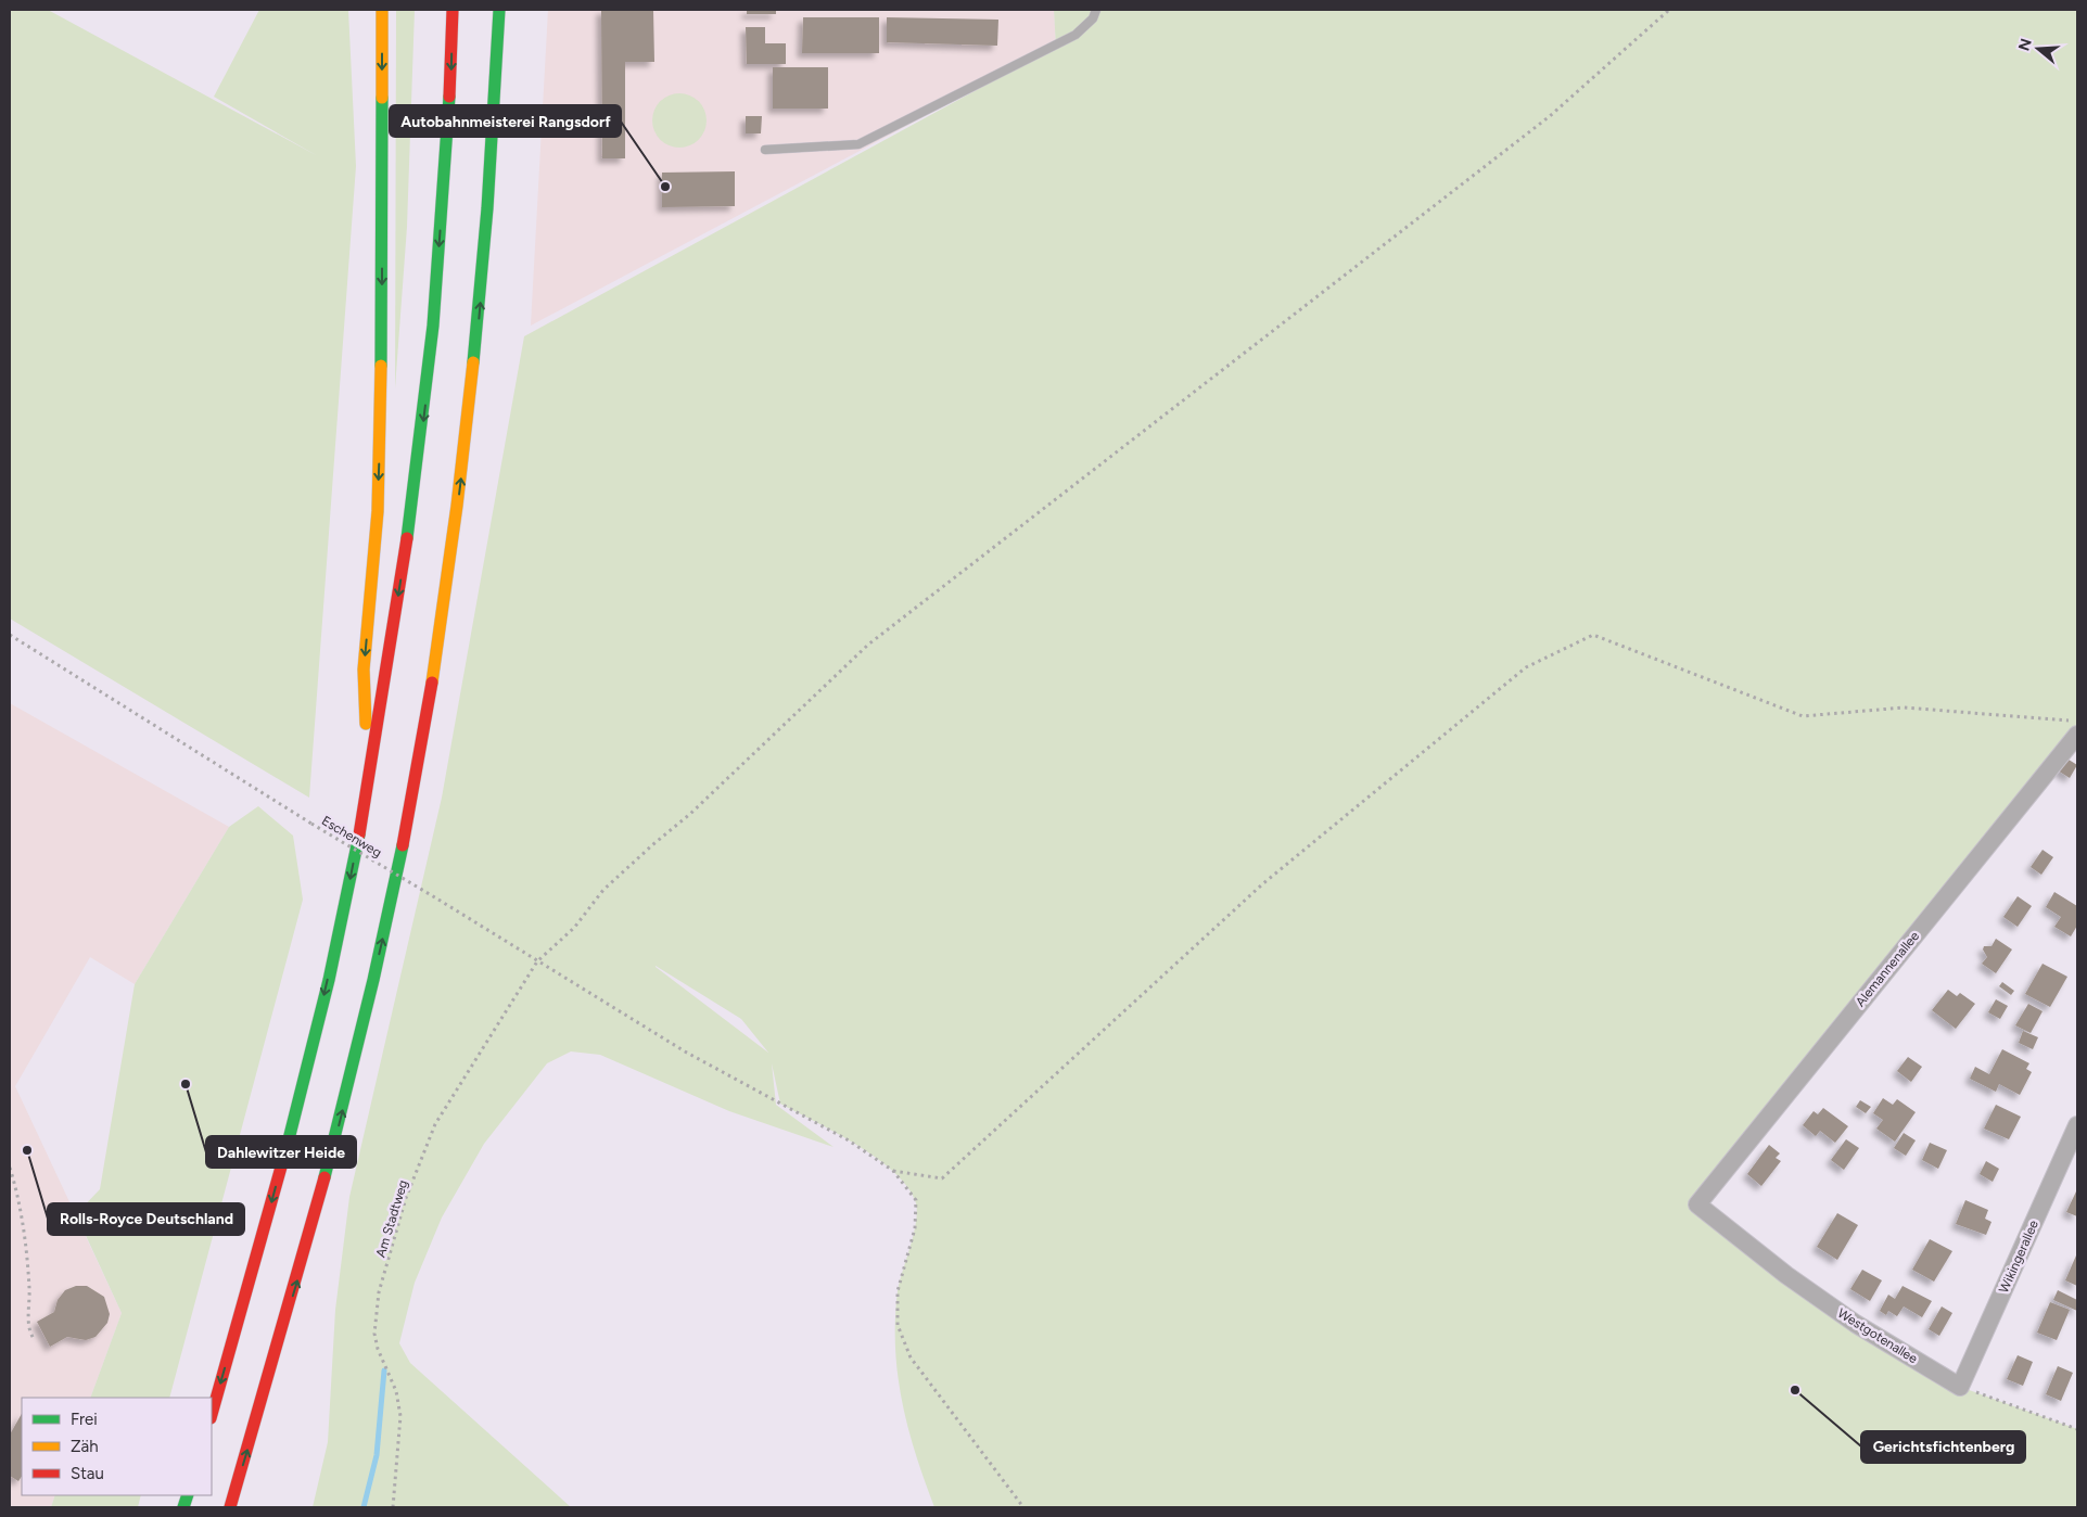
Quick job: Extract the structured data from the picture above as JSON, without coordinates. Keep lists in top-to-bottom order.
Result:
{
  "streets": {
    "street": ["Alemannenallee", "Wikingerallee", "Westgotenallee"],
    "path": ["Eschenweg", "Am Stadtweg"]
  },
  "crossings": [
    ["Eschenweg", "Am Stadtweg"],
    ["Alemannenallee", "Westgotenallee"],
    ["Wikingerallee", "Westgotenallee"]
  ],
  "places": [
    "Autobahnmeisterei Rangsdorf",
    "Dahlewitzer Heide",
    "Rolls-Royce Deutschland",
    "Gerichtsfichtenberg"
  ],
  "legend": ["Frei", "Zäh", "Stau"],
  "north": "left"
}
